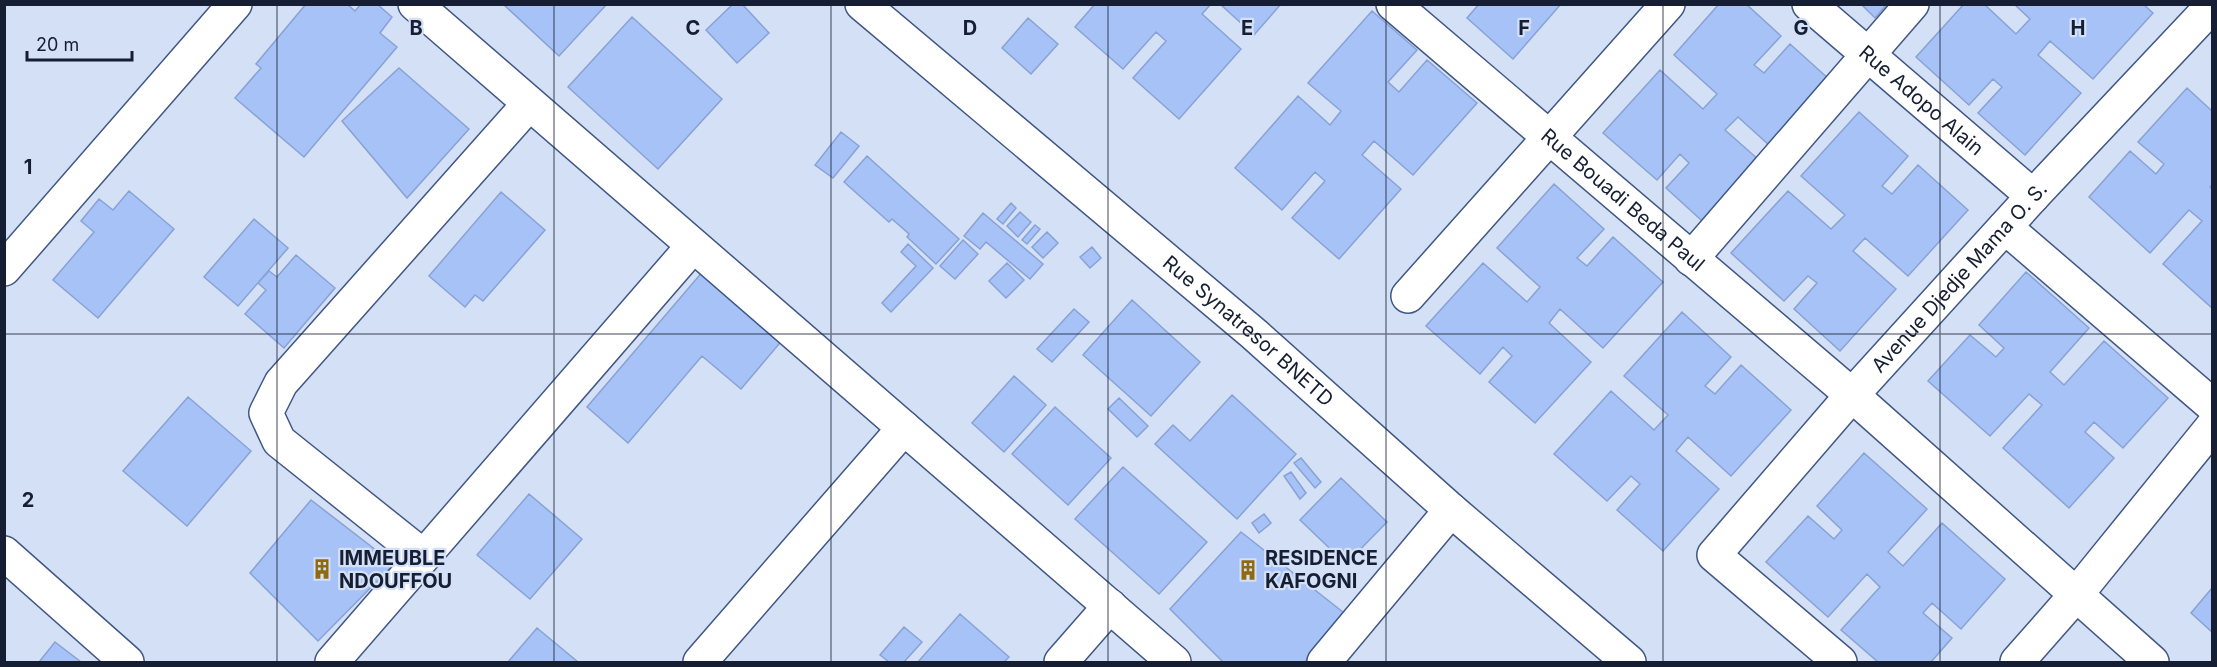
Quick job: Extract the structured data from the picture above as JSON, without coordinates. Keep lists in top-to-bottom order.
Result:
{
  "streets": {
    "street": [
      "Rue Adopo Alain",
      "Rue Bouadi Beda Paul",
      "Avenue Djedje Mama O. S.",
      "Rue Synatresor BNETD"
    ]
  },
  "crossings": [
    ["Rue Adopo Alain", "Avenue Djedje Mama O. S."],
    ["Rue Bouadi Beda Paul", "Avenue Djedje Mama O. S."]
  ],
  "places": {
    "building": ["IMMEUBLE NDOUFFOU", "RESIDENCE KAFOGNI"]
  },
  "scale_bar": "20 m",
  "grid": {
    "columns": [
      "B",
      "C",
      "D",
      "E",
      "F",
      "G",
      "H"
    ],
    "rows": ["1", "2"]
  }
}
